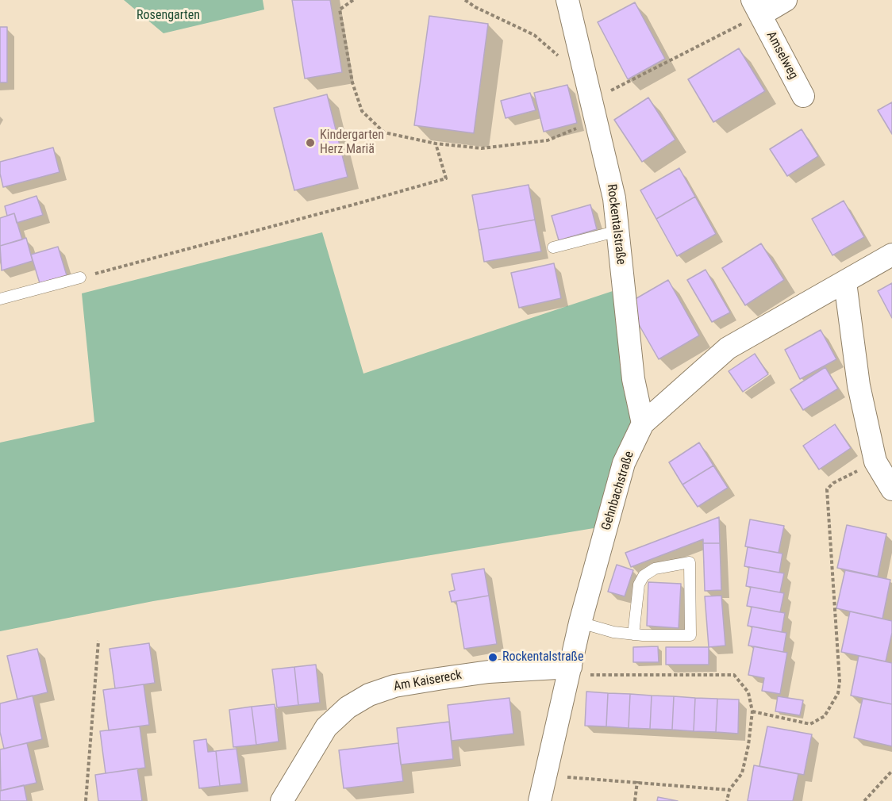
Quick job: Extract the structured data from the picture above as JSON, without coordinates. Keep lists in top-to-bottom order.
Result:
{
  "streets": {
    "street": [
      "Amselweg",
      "Rockentalstraße",
      "Gehnbachstraße",
      "Am Kaisereck"
    ]
  },
  "crossings": [
    ["Rockentalstraße", "Gehnbachstraße"],
    ["Gehnbachstraße", "Am Kaisereck"]
  ],
  "parks": ["Rosengarten"],
  "places": ["Kindergarten Herz Mariä", "Rockentalstraße"]
}
